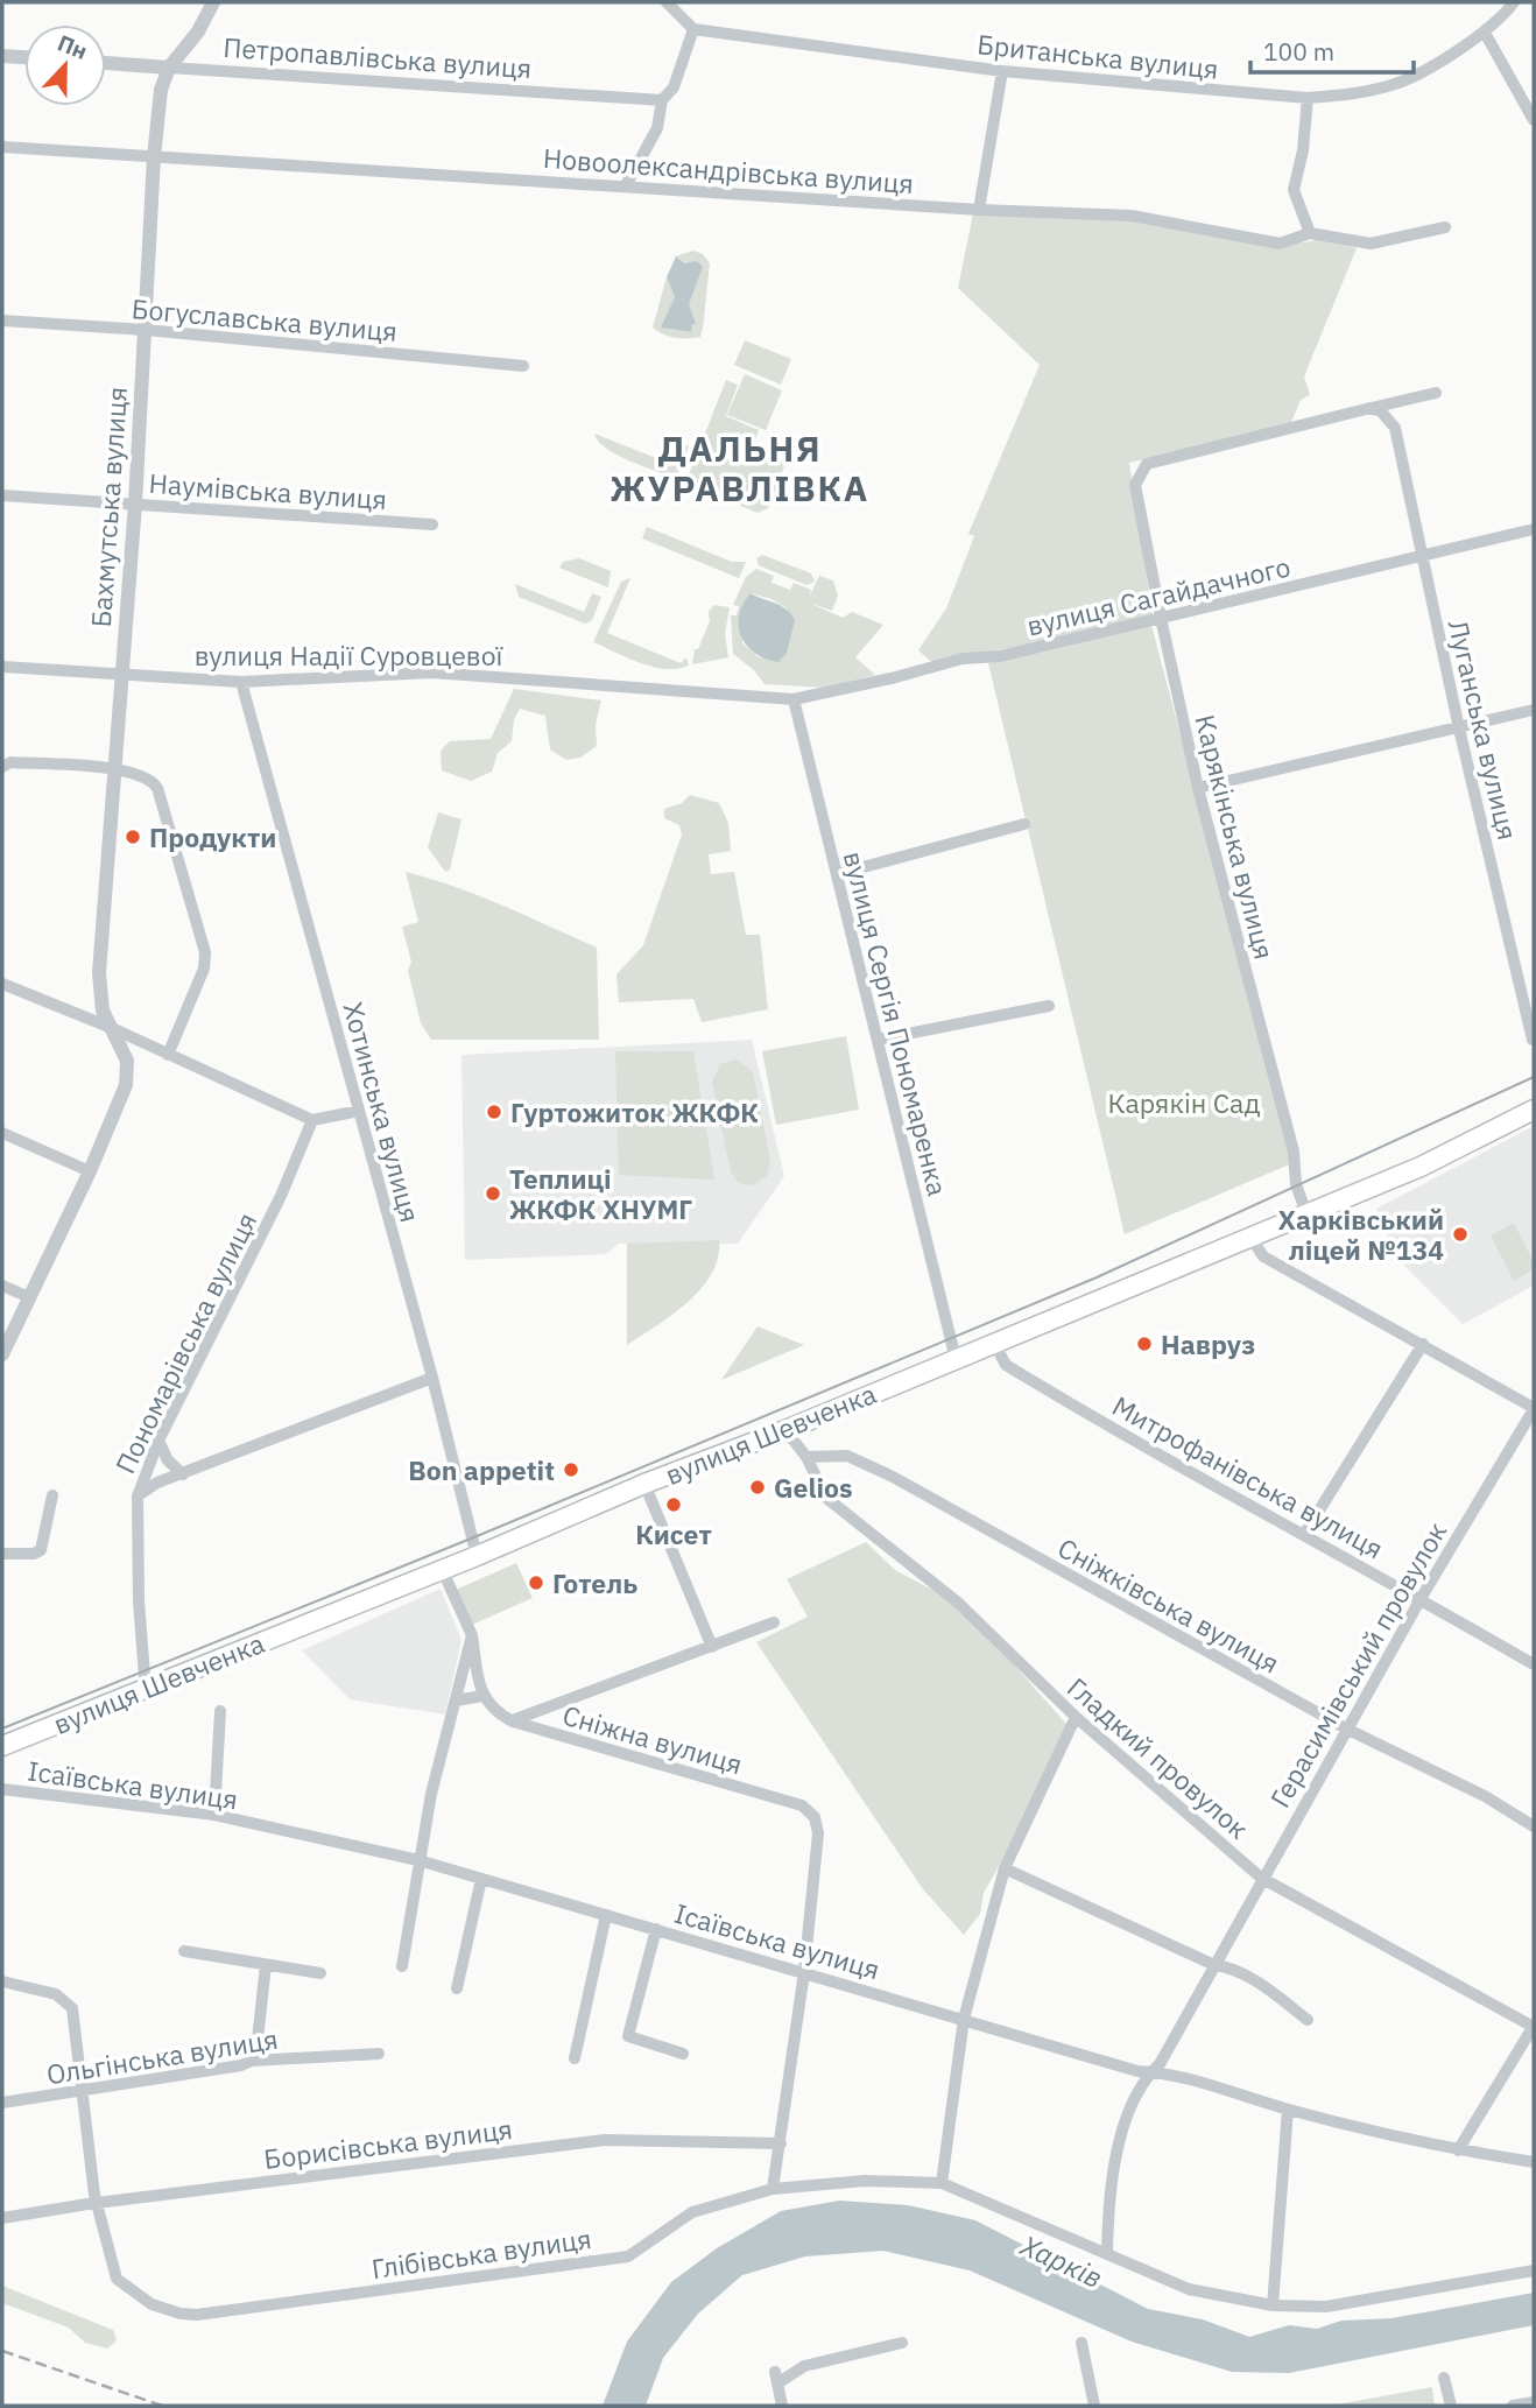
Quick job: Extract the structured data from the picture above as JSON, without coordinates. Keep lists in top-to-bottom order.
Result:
{
  "streets": {
    "main road": ["вулиця Шевченка"],
    "street": [
      "Британська вулиця",
      "Петропавлівська вулиця",
      "Новоолександрівська вулиця",
      "Богуславська вулиця",
      "Наумівська вулиця",
      "Бахмутська вулиця",
      "вулиця Сагайдачного",
      "вулиця Надії Суровцевої",
      "Луганська вулиця",
      "Карякінська вулиця",
      "вулиця Сергія Пономаренка",
      "Хотинська вулиця",
      "Пономарівська вулиця",
      "Митрофанівська вулиця",
      "Сніжківська вулиця",
      "Герасимівський провулок",
      "Сніжна вулиця",
      "Гладкий провулок",
      "Ісаївська вулиця",
      "Ольгінська вулиця",
      "Борисівська вулиця",
      "Глібівська вулиця"
    ]
  },
  "crossings": [
    ["Петропавлівська вулиця", "Бахмутська вулиця"],
    ["Новоолександрівська вулиця", "Бахмутська вулиця"],
    ["Богуславська вулиця", "Бахмутська вулиця"],
    ["Наумівська вулиця", "Бахмутська вулиця"],
    ["Бахмутська вулиця", "вулиця Надії Суровцевої"],
    ["вулиця Сагайдачного", "вулиця Надії Суровцевої"],
    ["вулиця Сагайдачного", "Луганська вулиця"],
    ["вулиця Сагайдачного", "Карякінська вулиця"],
    ["вулиця Сагайдачного", "вулиця Сергія Пономаренка"],
    ["вулиця Надії Суровцевої", "вулиця Сергія Пономаренка"],
    ["вулиця Надії Суровцевої", "Хотинська вулиця"],
    ["Луганська вулиця", "Карякінська вулиця"],
    ["Карякінська вулиця", "вулиця Шевченка"],
    ["вулиця Сергія Пономаренка", "вулиця Шевченка"],
    ["Хотинська вулиця", "вулиця Шевченка"],
    ["Пономарівська вулиця", "вулиця Шевченка"],
    ["вулиця Шевченка", "Митрофанівська вулиця"],
    ["Митрофанівська вулиця", "Герасимівський провулок"],
    ["Сніжківська вулиця", "Герасимівський провулок"],
    ["Сніжківська вулиця", "Гладкий провулок"],
    ["Герасимівський провулок", "Гладкий провулок"],
    ["Герасимівський провулок", "Ісаївська вулиця"],
    ["Герасимівський провулок", "Глібівська вулиця"],
    ["Сніжна вулиця", "Ісаївська вулиця"],
    ["Борисівська вулиця", "Глібівська вулиця"]
  ],
  "districts": ["ДАЛЬНЯ ЖУРАВЛІВКА"],
  "water": ["Харків"],
  "parks": ["Карякін Сад"],
  "places": [
    "Продукти",
    "Гуртожиток ЖКФК",
    "Теплиці ЖКФК ХНУМГ",
    "Харківський ліцей №134",
    "Навруз",
    "Bon appetit",
    "Gelios",
    "Кисет",
    "Готель"
  ],
  "scale_bar": "100 m",
  "north": "top"
}
